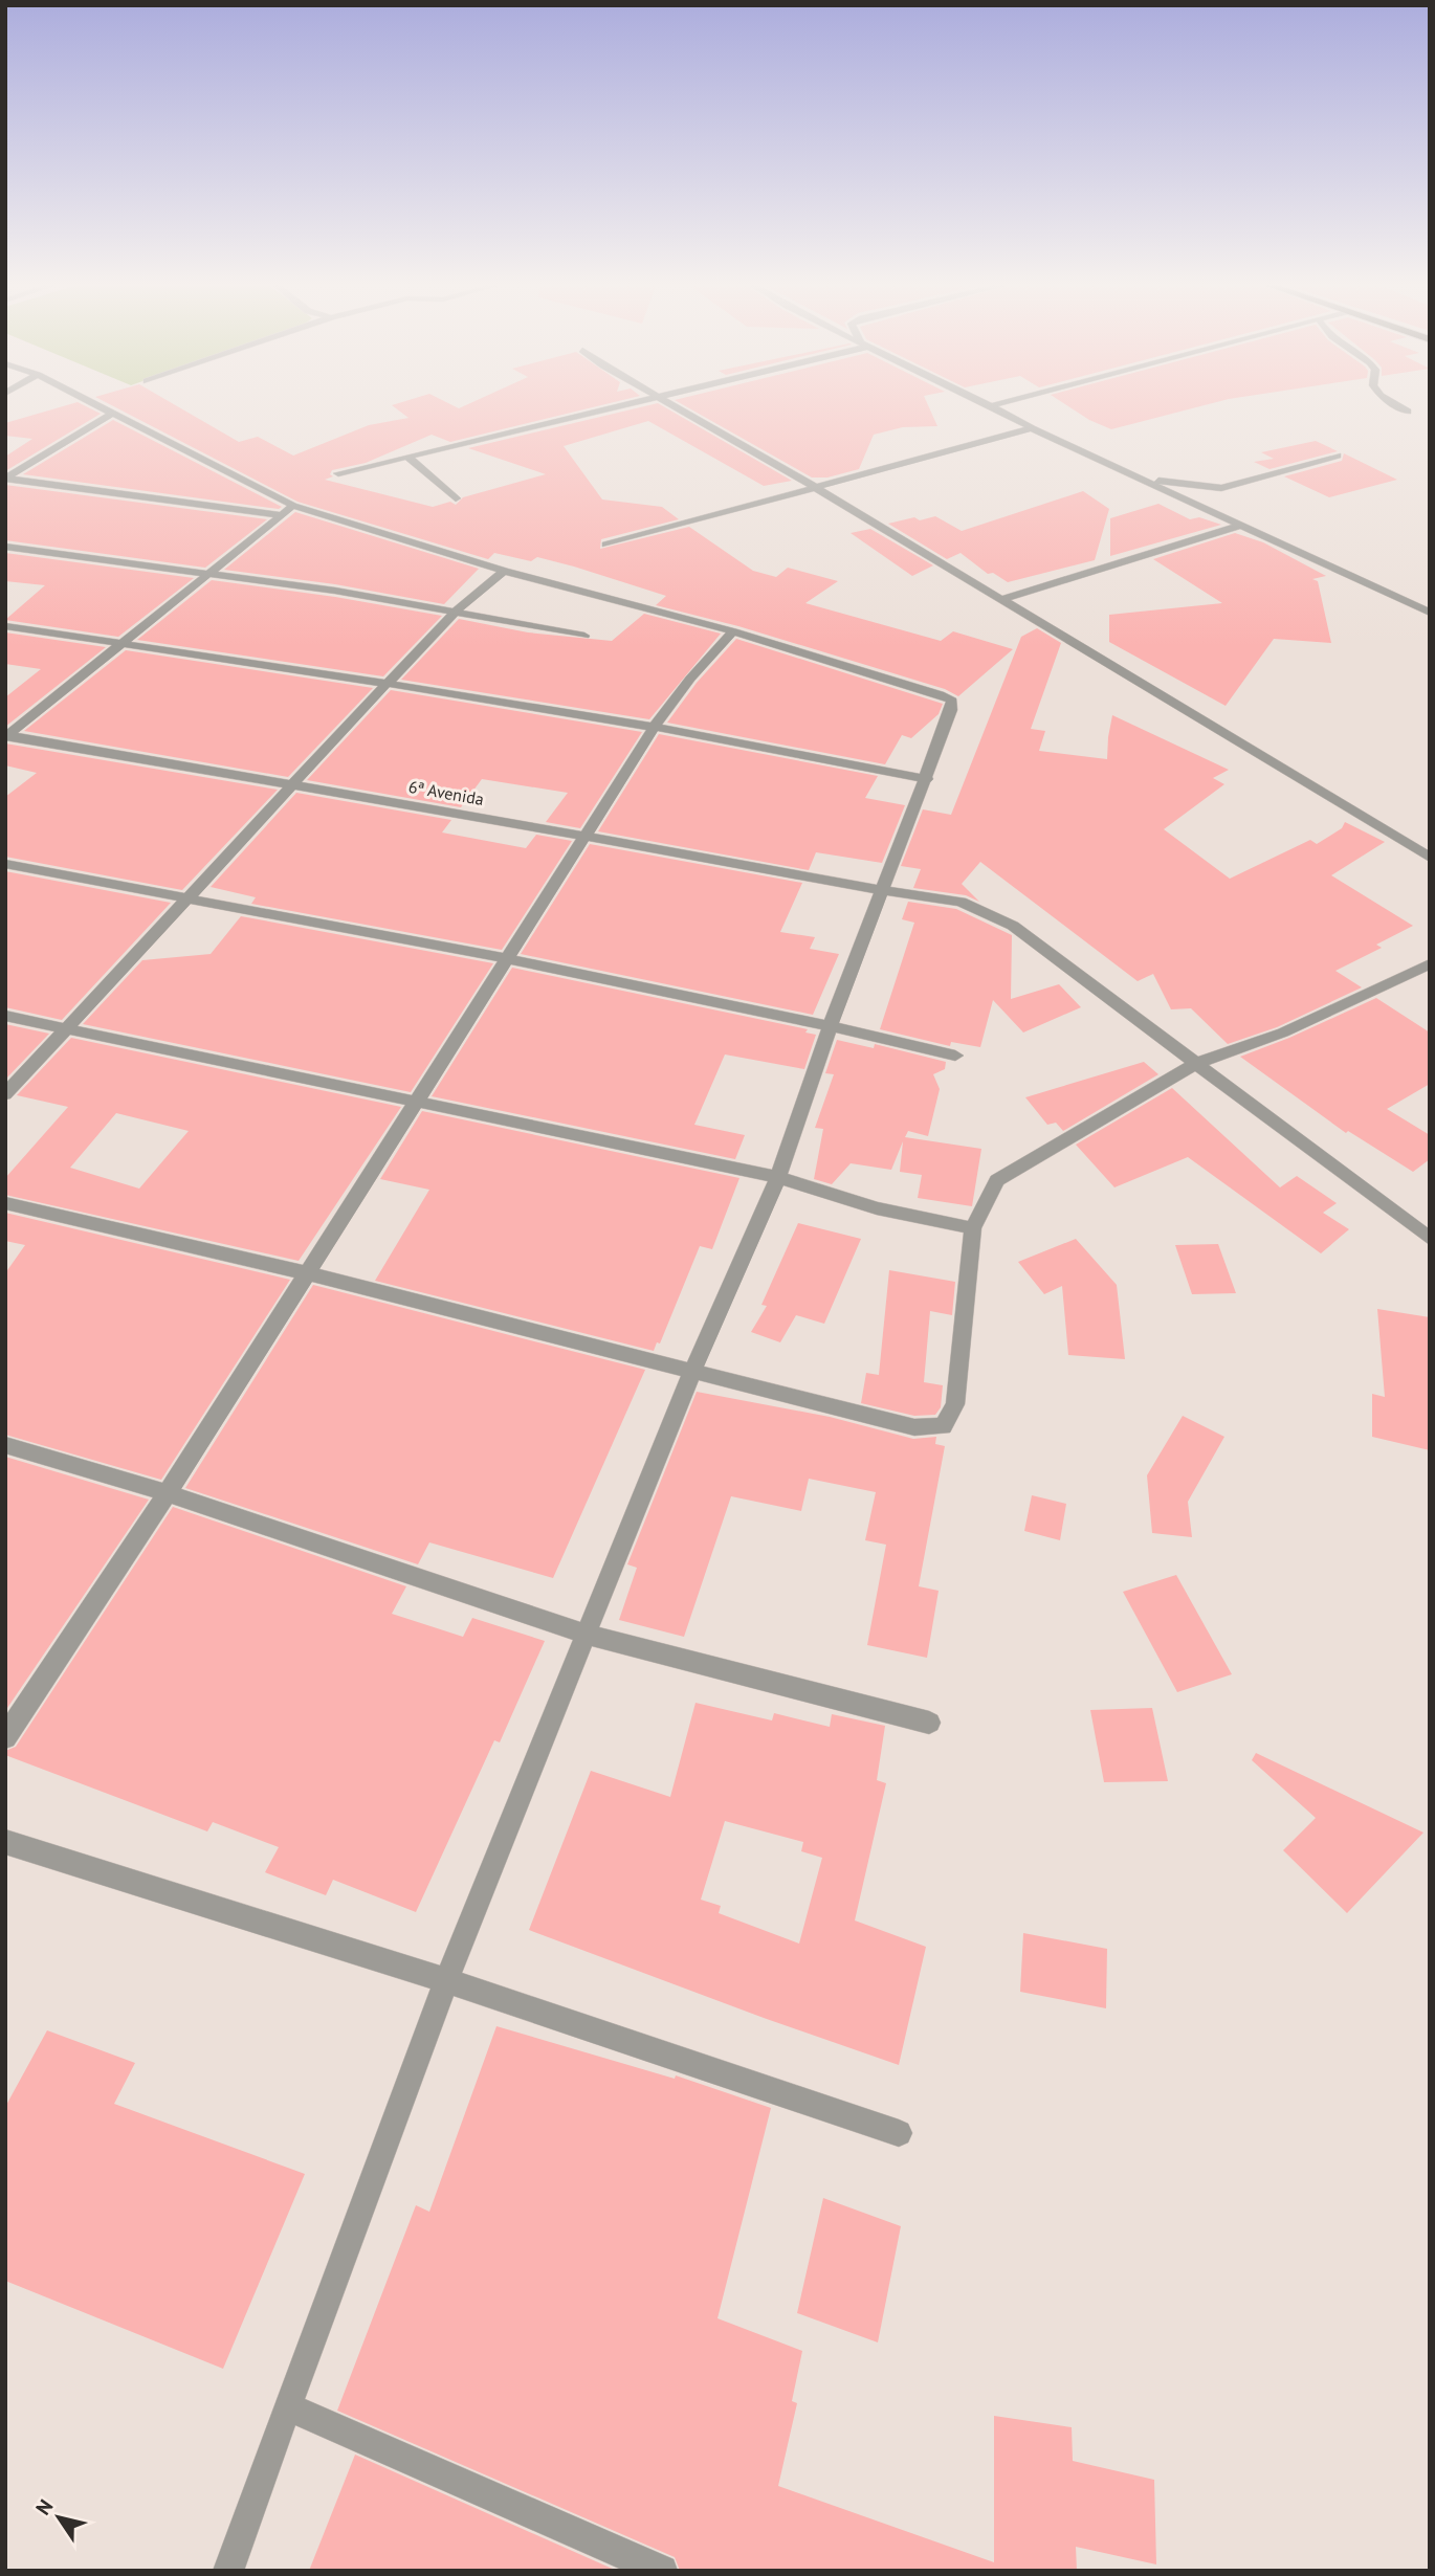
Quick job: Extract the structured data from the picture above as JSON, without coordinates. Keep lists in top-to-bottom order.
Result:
{
  "streets": {
    "street": ["6ª Avenida"]
  },
  "north": "top left"
}
